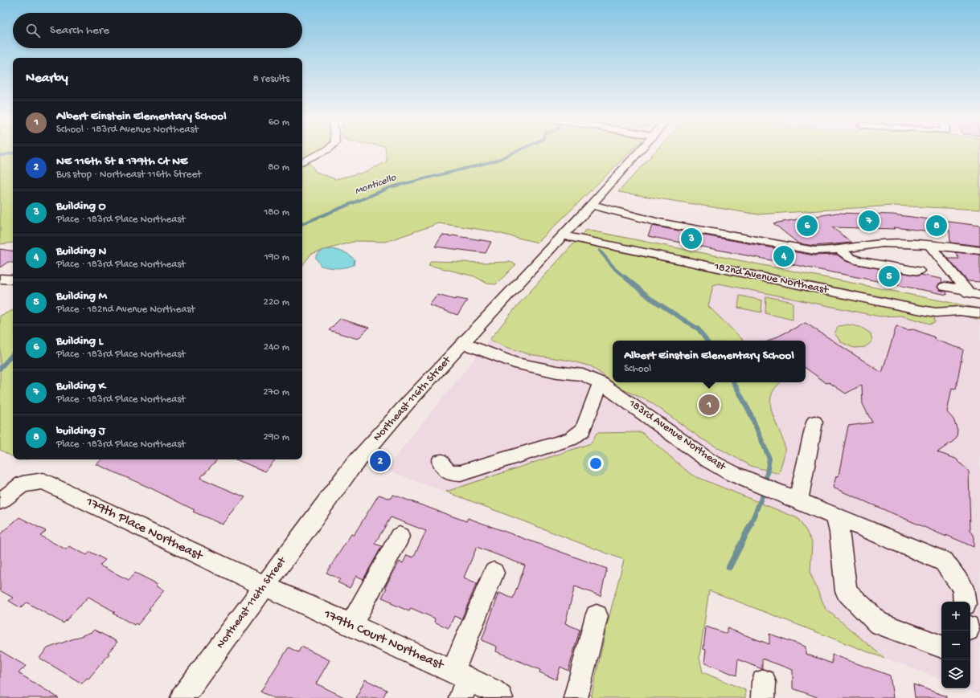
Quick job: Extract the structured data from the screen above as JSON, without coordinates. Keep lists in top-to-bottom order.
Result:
{
  "streets": {
    "street": [
      "182nd Avenue Northeast",
      "Northeast 116th Street",
      "183rd Avenue Northeast",
      "179th Place Northeast",
      "179th Court Northeast"
    ]
  },
  "crossings": [
    ["182nd Avenue Northeast", "Northeast 116th Street"],
    ["Northeast 116th Street", "183rd Avenue Northeast"],
    ["Northeast 116th Street", "179th Place Northeast"],
    ["Northeast 116th Street", "179th Court Northeast"],
    ["179th Place Northeast", "179th Court Northeast"]
  ],
  "water": ["Monticello"],
  "page": {
    "search": "Search here",
    "heading": ["Nearby", "8 results"],
    "list": [
      {
        "mark": "1",
        "name": "Albert Einstein Elementary School",
        "note": "School · 183rd Avenue Northeast",
        "value": "60 m"
      },
      {
        "mark": "2",
        "name": "NE 116th St & 179th Ct NE",
        "note": "Bus stop · Northeast 116th Street",
        "value": "80 m"
      },
      {
        "mark": "3",
        "name": "Building O",
        "note": "Place · 183rd Place Northeast",
        "value": "180 m"
      },
      {
        "mark": "4",
        "name": "Building N",
        "note": "Place · 183rd Place Northeast",
        "value": "190 m"
      },
      {
        "mark": "5",
        "name": "Building M",
        "note": "Place · 182nd Avenue Northeast",
        "value": "220 m"
      },
      {
        "mark": "6",
        "name": "Building L",
        "note": "Place · 183rd Place Northeast",
        "value": "240 m"
      },
      {
        "mark": "7",
        "name": "Building K",
        "note": "Place · 183rd Place Northeast",
        "value": "270 m"
      },
      {
        "mark": "8",
        "name": "building J",
        "note": "Place · 183rd Place Northeast",
        "value": "290 m"
      }
    ],
    "pins": [
      "7",
      "6",
      "8",
      "3",
      "4",
      "5",
      "1",
      "2"
    ],
    "popup": ["Albert Einstein Elementary School", "School"],
    "map_buttons": ["+", "−"]
  }
}
